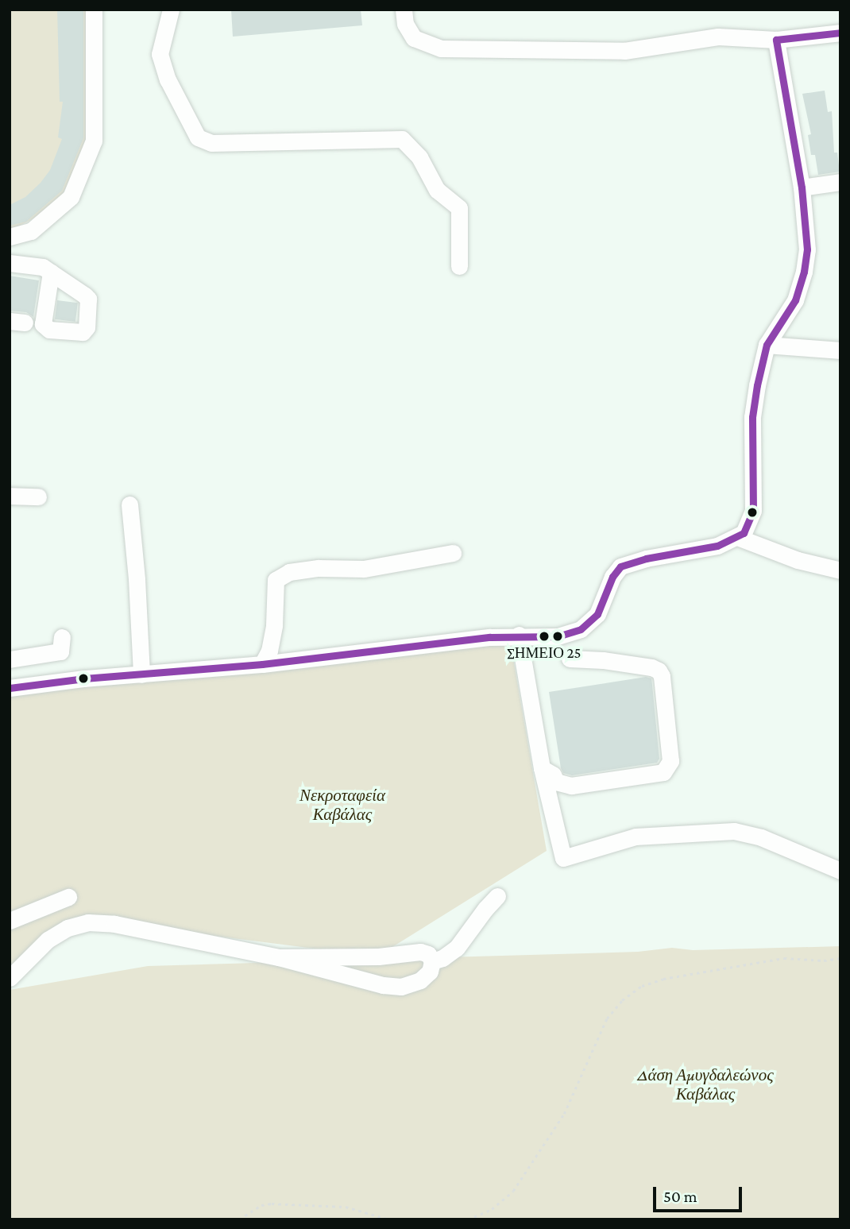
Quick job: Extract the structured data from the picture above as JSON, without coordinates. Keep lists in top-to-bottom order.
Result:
{
  "parks": ["Νεκροταφεία Καβάλας", "Δάση Αμυγδαλεώνος Καβάλας"],
  "places": ["ΣΗΜΕΙΟ 25"],
  "scale_bar": "50 m"
}
